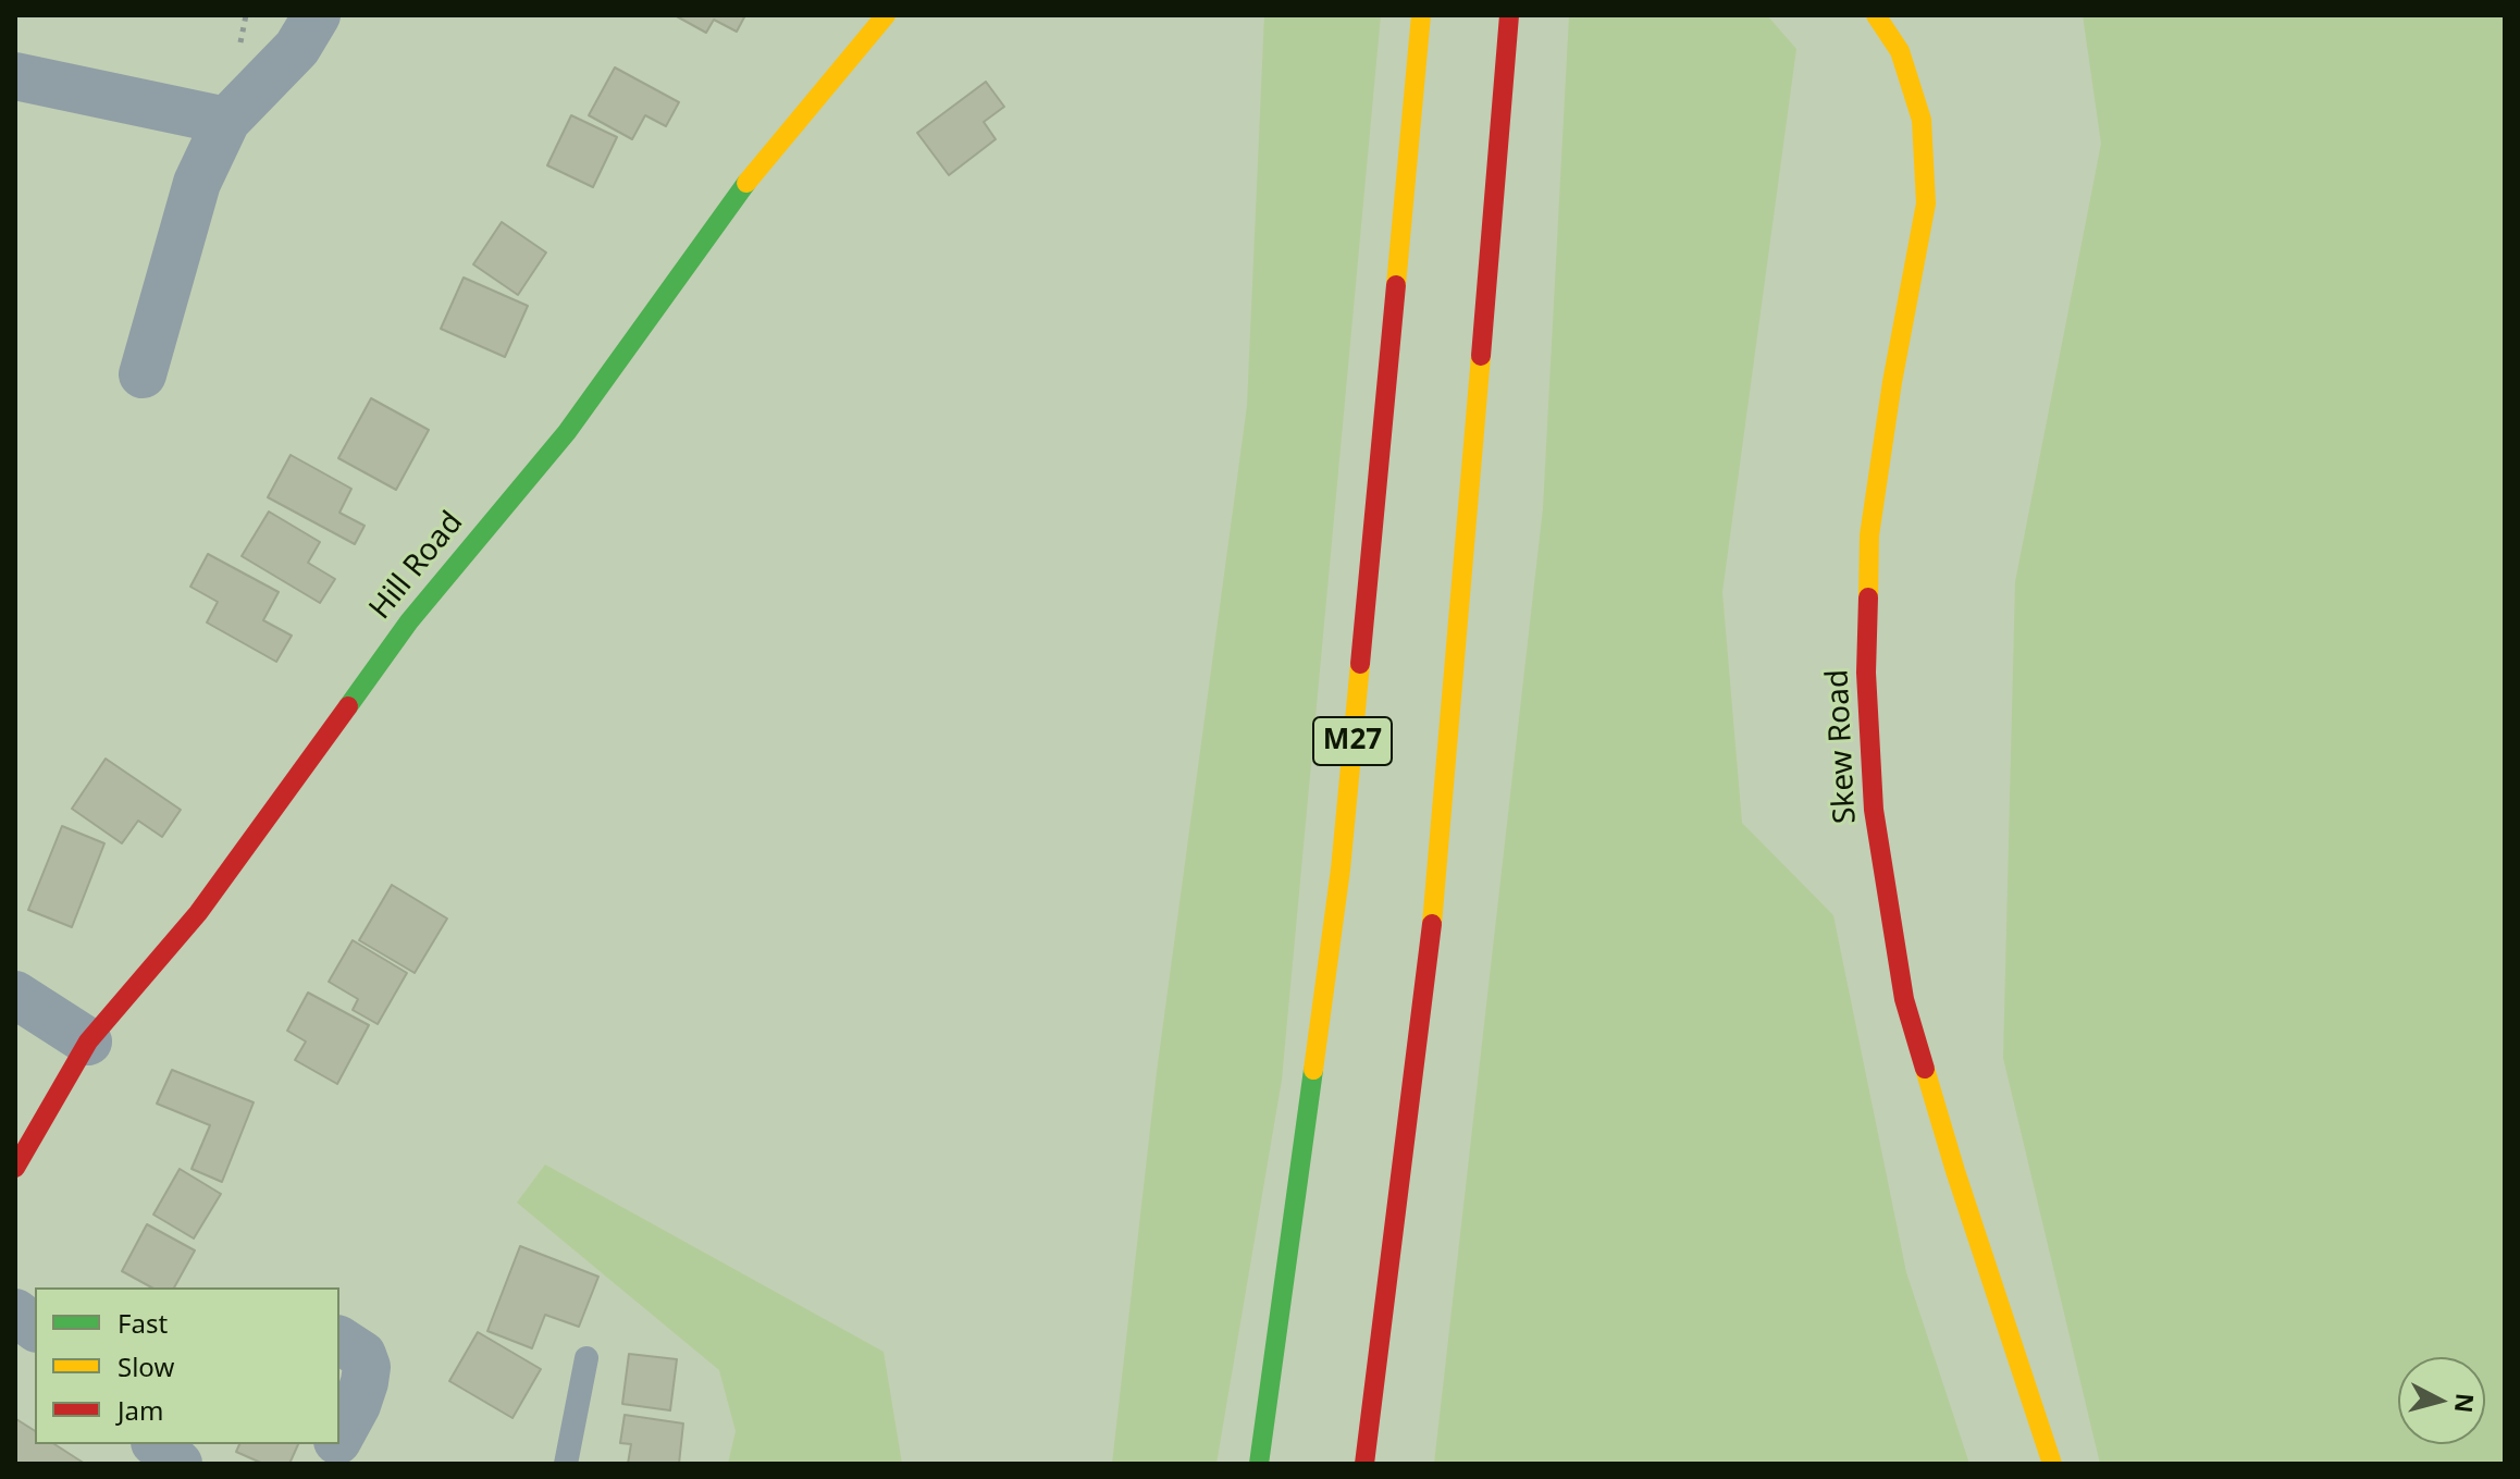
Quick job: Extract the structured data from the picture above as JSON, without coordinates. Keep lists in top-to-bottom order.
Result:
{
  "streets": {
    "main road": ["Hill Road", "M27", "Skew Road"]
  },
  "legend": ["Fast", "Slow", "Jam"],
  "north": "right"
}
